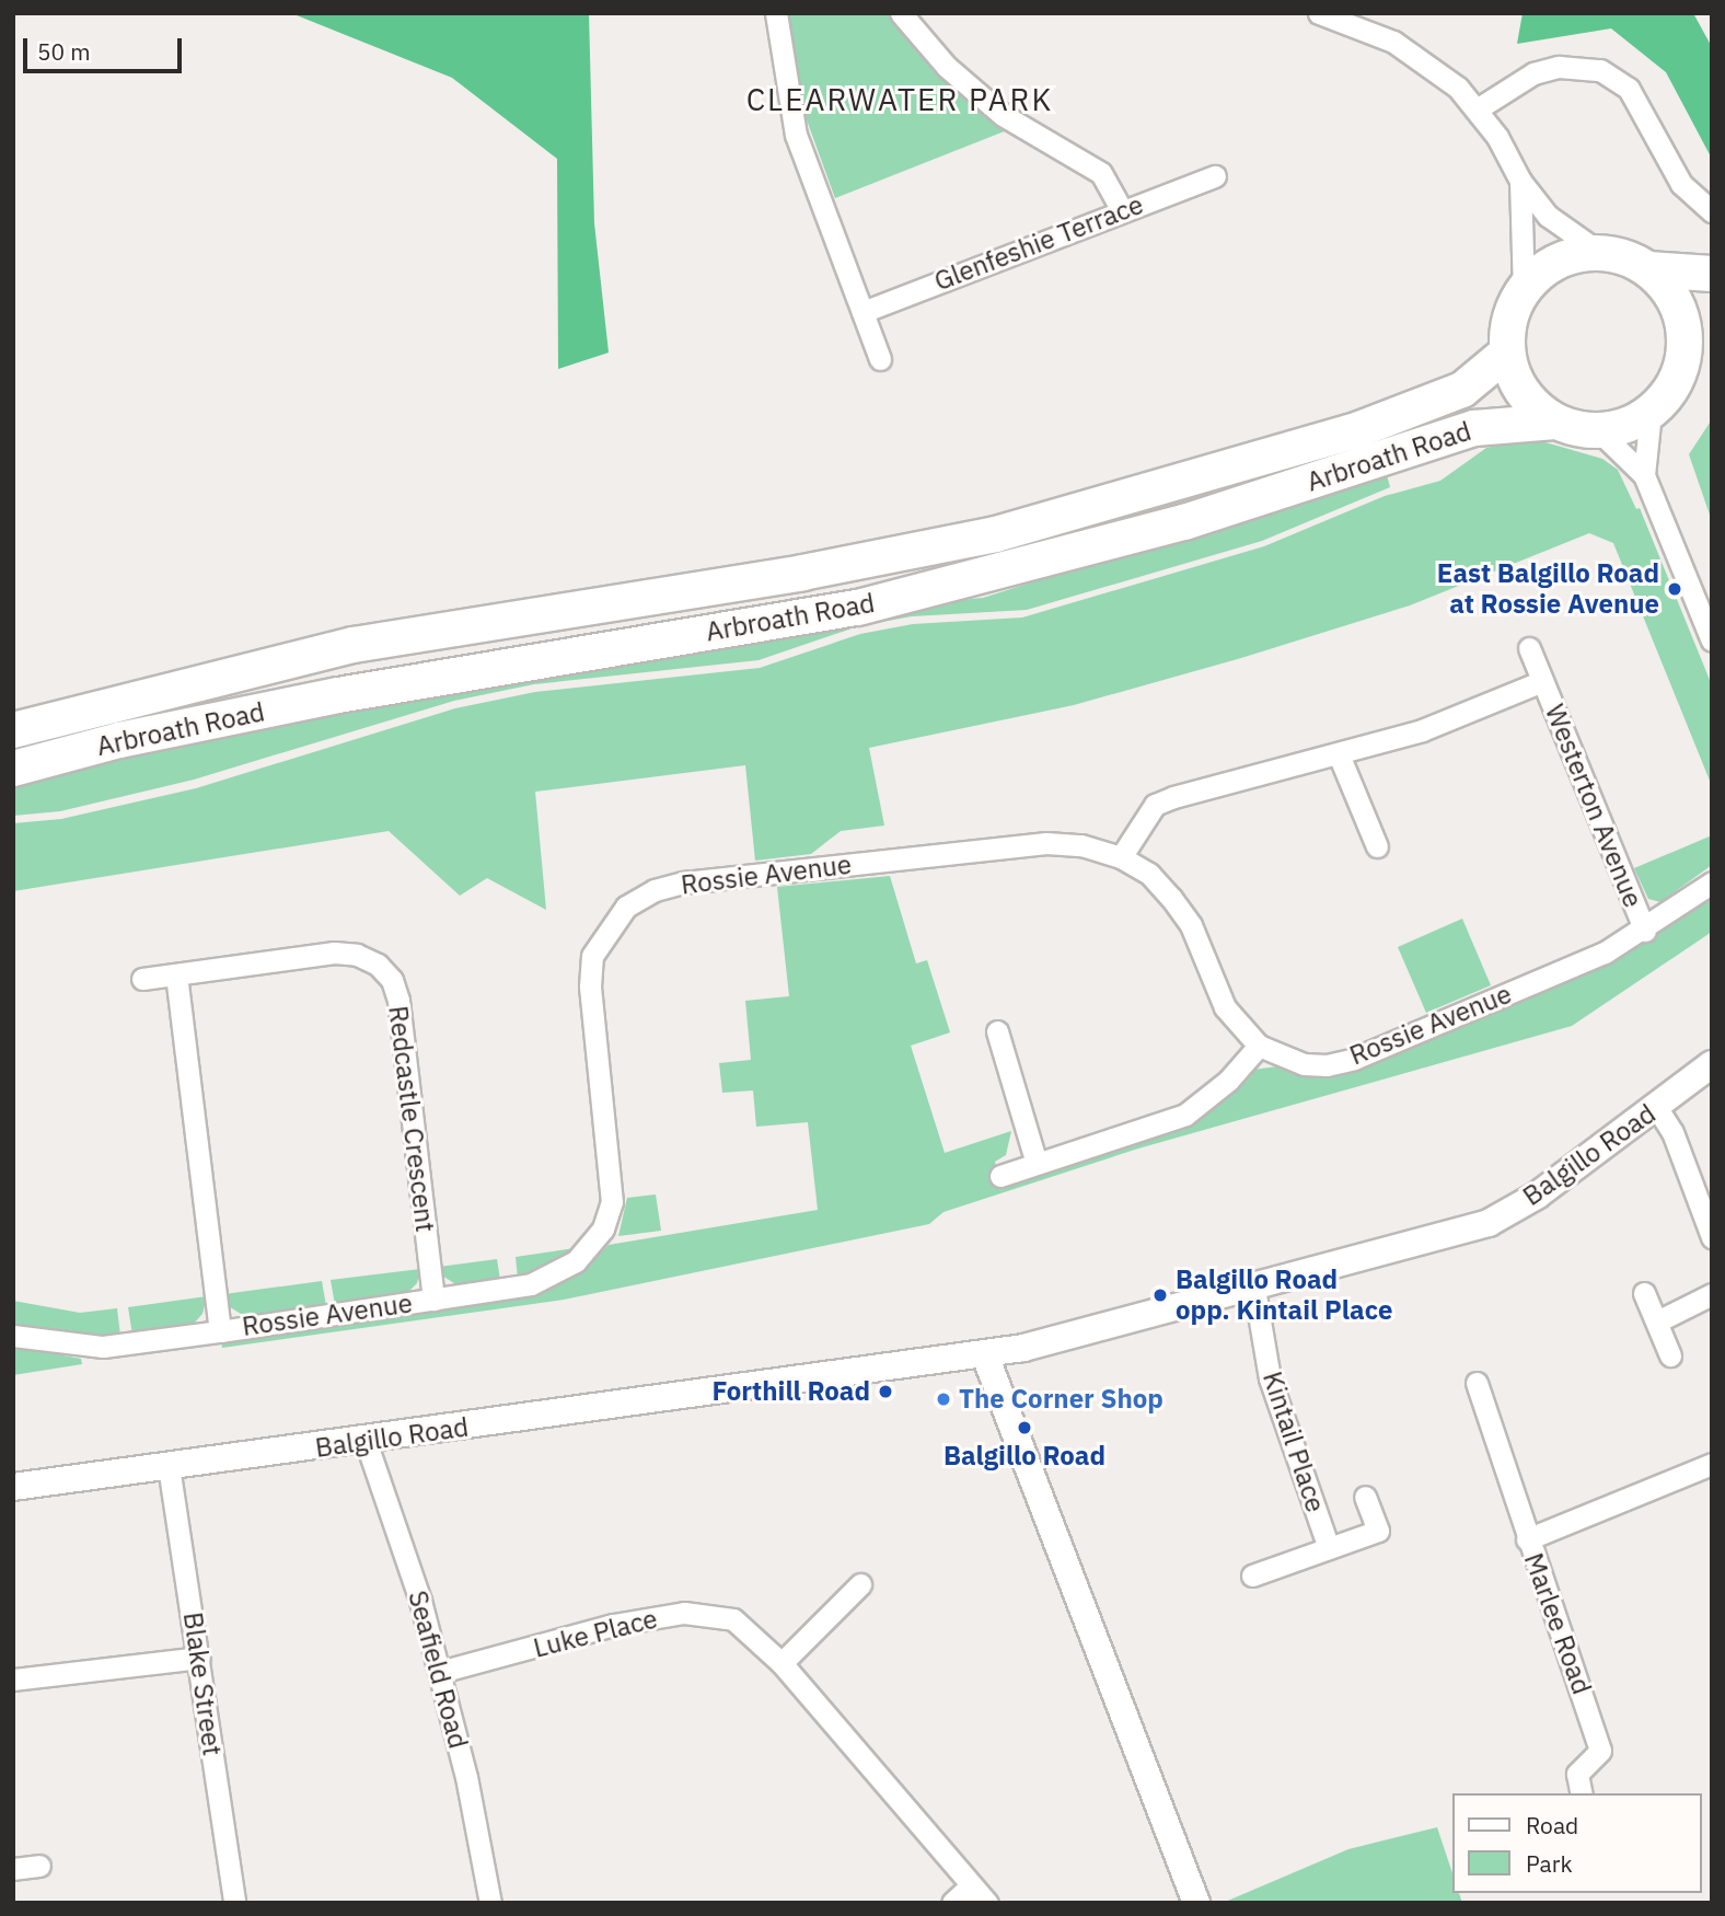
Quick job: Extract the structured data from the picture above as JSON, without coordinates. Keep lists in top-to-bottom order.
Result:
{
  "streets": {
    "main road": ["Arbroath Road"],
    "street": [
      "Glenfeshie Terrace",
      "Westerton Avenue",
      "Rossie Avenue",
      "Redcastle Crescent",
      "Balgillo Road",
      "Kintail Place",
      "Marlee Road",
      "Luke Place",
      "Seafield Road",
      "Blake Street"
    ]
  },
  "crossings": [
    ["Westerton Avenue", "Rossie Avenue"],
    ["Rossie Avenue", "Redcastle Crescent"],
    ["Balgillo Road", "Kintail Place"],
    ["Balgillo Road", "Seafield Road"],
    ["Balgillo Road", "Blake Street"],
    ["Luke Place", "Seafield Road"]
  ],
  "districts": ["CLEARWATER PARK"],
  "places": [
    "East Balgillo Road at Rossie Avenue",
    "Balgillo Road opp. Kintail Place",
    "Forthill Road",
    "The Corner Shop",
    "Balgillo Road"
  ],
  "legend": ["Road", "Park"],
  "scale_bar": "50 m"
}
